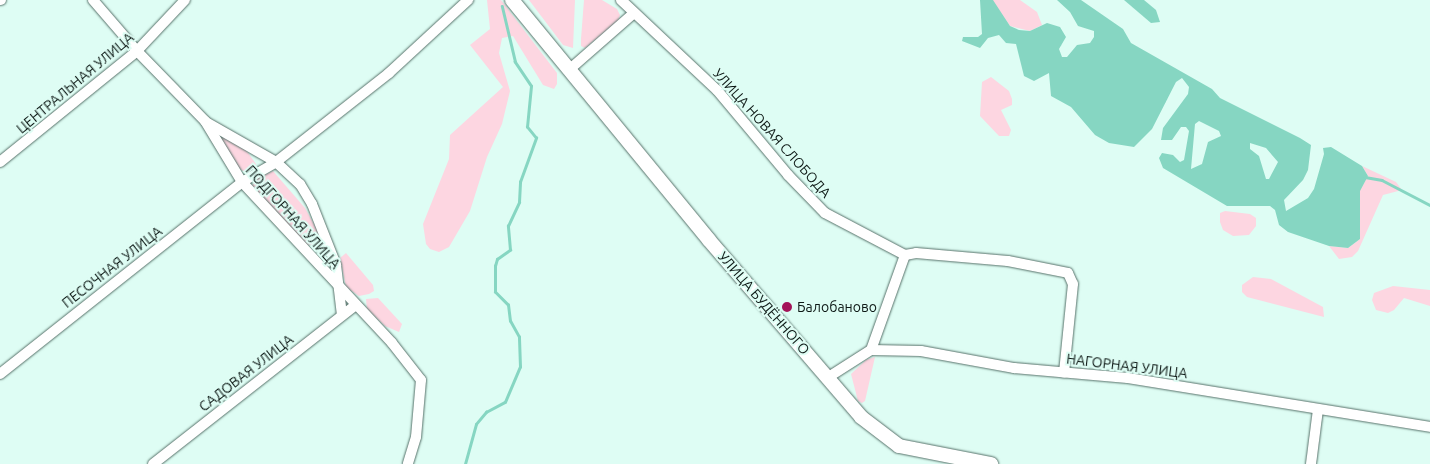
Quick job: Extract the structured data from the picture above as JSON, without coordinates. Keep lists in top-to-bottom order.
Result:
{
  "streets": {
    "main road": ["УЛИЦА БУДЁННОГО"],
    "street": [
      "ЦЕНТРАЛЬНАЯ УЛИЦА",
      "УЛИЦА НОВАЯ СЛОБОДА",
      "ПОДГОРНАЯ УЛИЦА",
      "ПЕСОЧНАЯ УЛИЦА",
      "НАГОРНАЯ УЛИЦА",
      "САДОВАЯ УЛИЦА"
    ]
  },
  "crossings": [
    ["ЦЕНТРАЛЬНАЯ УЛИЦА", "ПОДГОРНАЯ УЛИЦА"],
    ["УЛИЦА НОВАЯ СЛОБОДА", "НАГОРНАЯ УЛИЦА"],
    ["ПОДГОРНАЯ УЛИЦА", "ПЕСОЧНАЯ УЛИЦА"],
    ["ПОДГОРНАЯ УЛИЦА", "САДОВАЯ УЛИЦА"]
  ],
  "places": ["Балобаново"]
}
